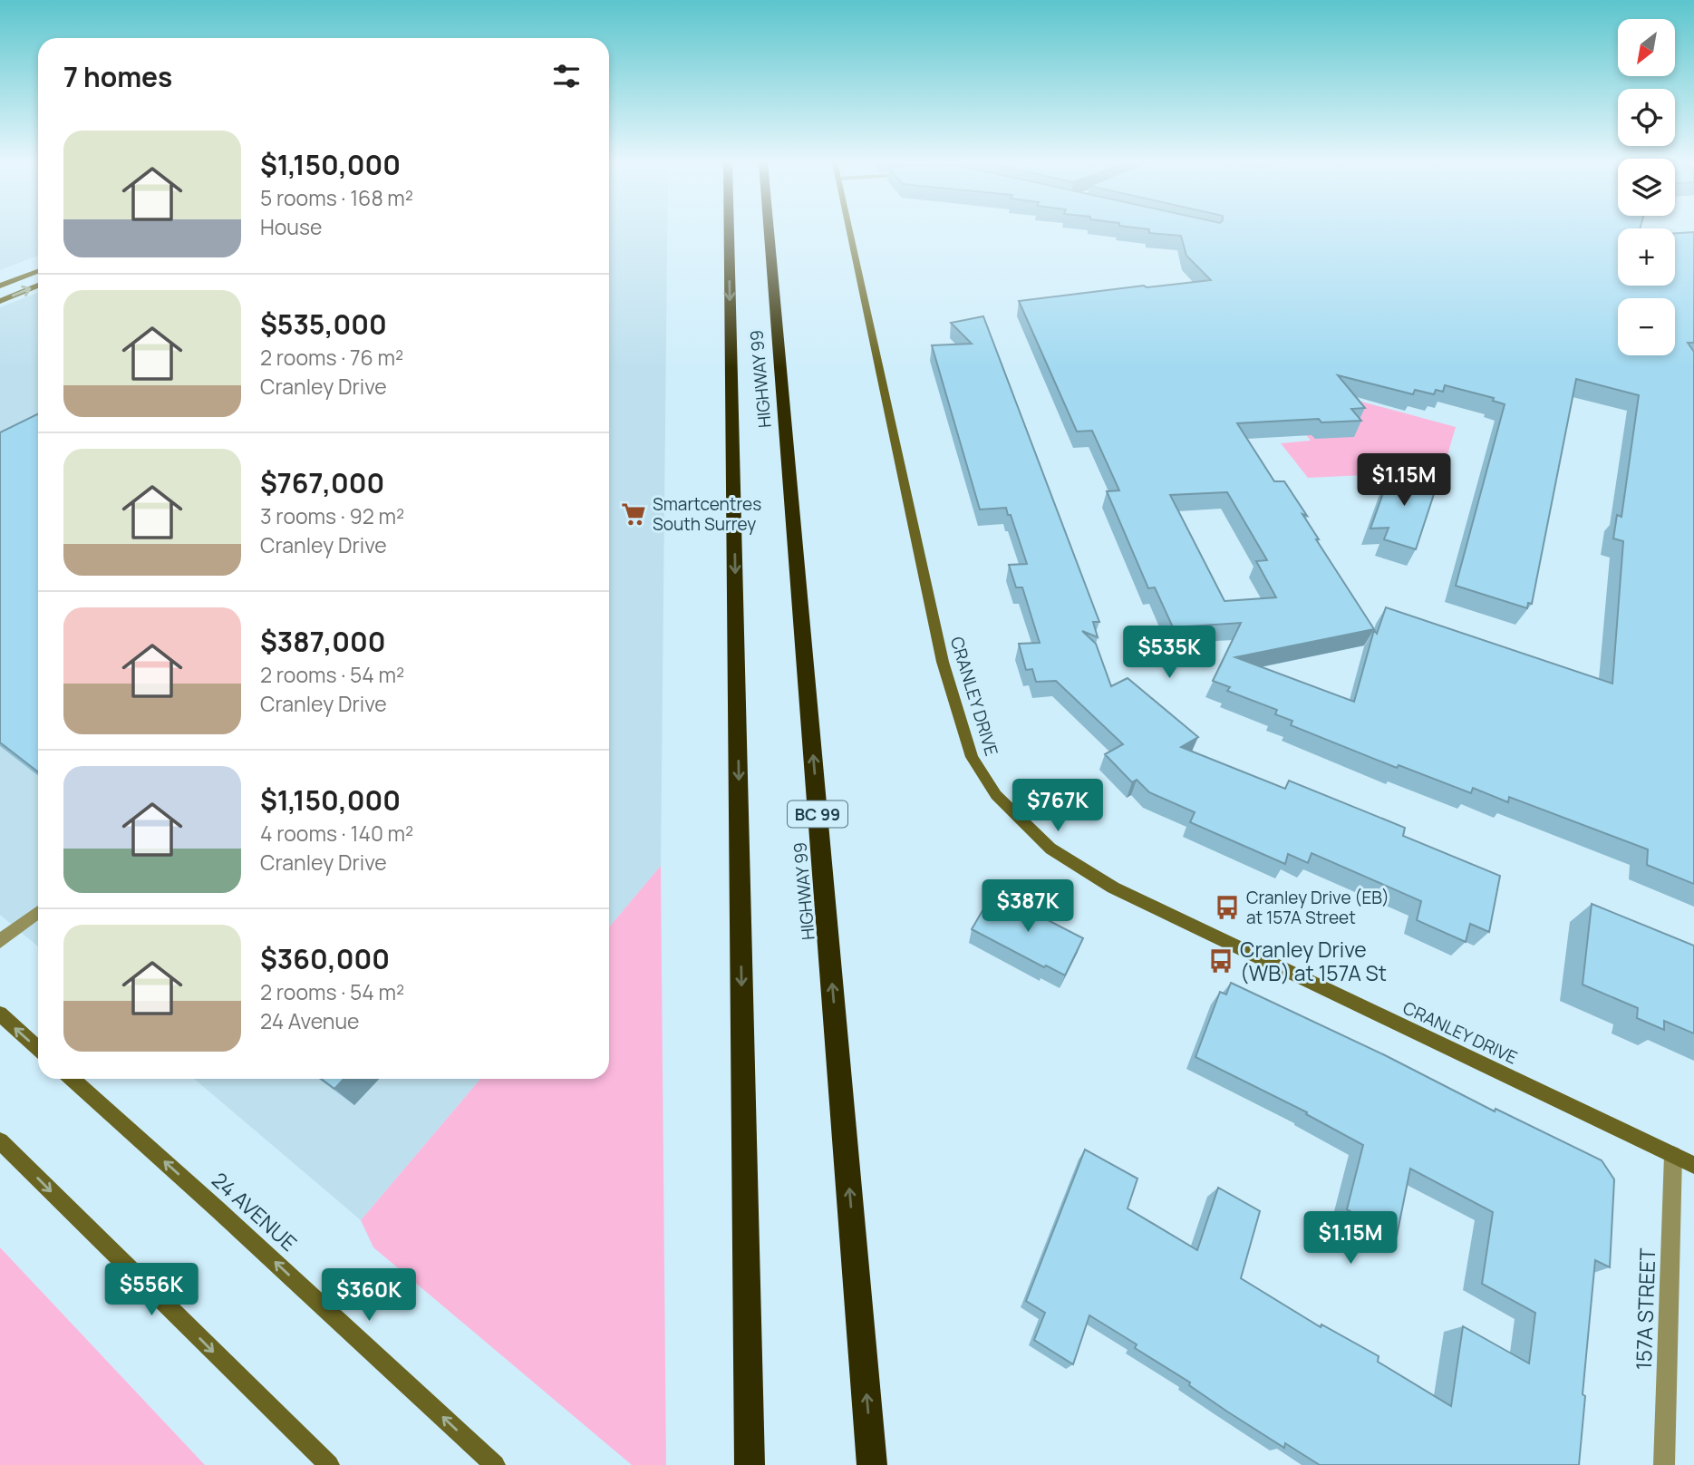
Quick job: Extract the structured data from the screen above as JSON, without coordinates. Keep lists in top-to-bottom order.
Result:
{
  "streets": {
    "highway": ["HIGHWAY 99", "BC 99"],
    "street": ["CRANLEY DRIVE", "24 AVENUE", "157A STREET"]
  },
  "crossings": [
    ["CRANLEY DRIVE", "157A STREET"]
  ],
  "places": {
    "supermarket": ["Smartcentres South Surrey"],
    "bus stop": ["Cranley Drive (EB) at 157A Street", "Cranley Drive (WB) at 157A St"]
  },
  "north": "bottom left",
  "page": {
    "map_buttons": ["+", "−"],
    "heading": "7 homes",
    "list": [
      {
        "name": "$1,150,000",
        "note": "5 rooms · 168 m² · House"
      },
      {
        "name": "$535,000",
        "note": "2 rooms · 76 m² · Cranley Drive"
      },
      {
        "name": "$767,000",
        "note": "3 rooms · 92 m² · Cranley Drive"
      },
      {
        "name": "$387,000",
        "note": "2 rooms · 54 m² · Cranley Drive"
      },
      {
        "name": "$1,150,000",
        "note": "4 rooms · 140 m² · Cranley Drive"
      },
      {
        "name": "$360,000",
        "note": "2 rooms · 54 m² · 24 Avenue"
      }
    ],
    "price": [
      "$1.15M",
      "$535K",
      "$767K",
      "$387K",
      "$1.15M",
      "$556K",
      "$360K"
    ]
  }
}
